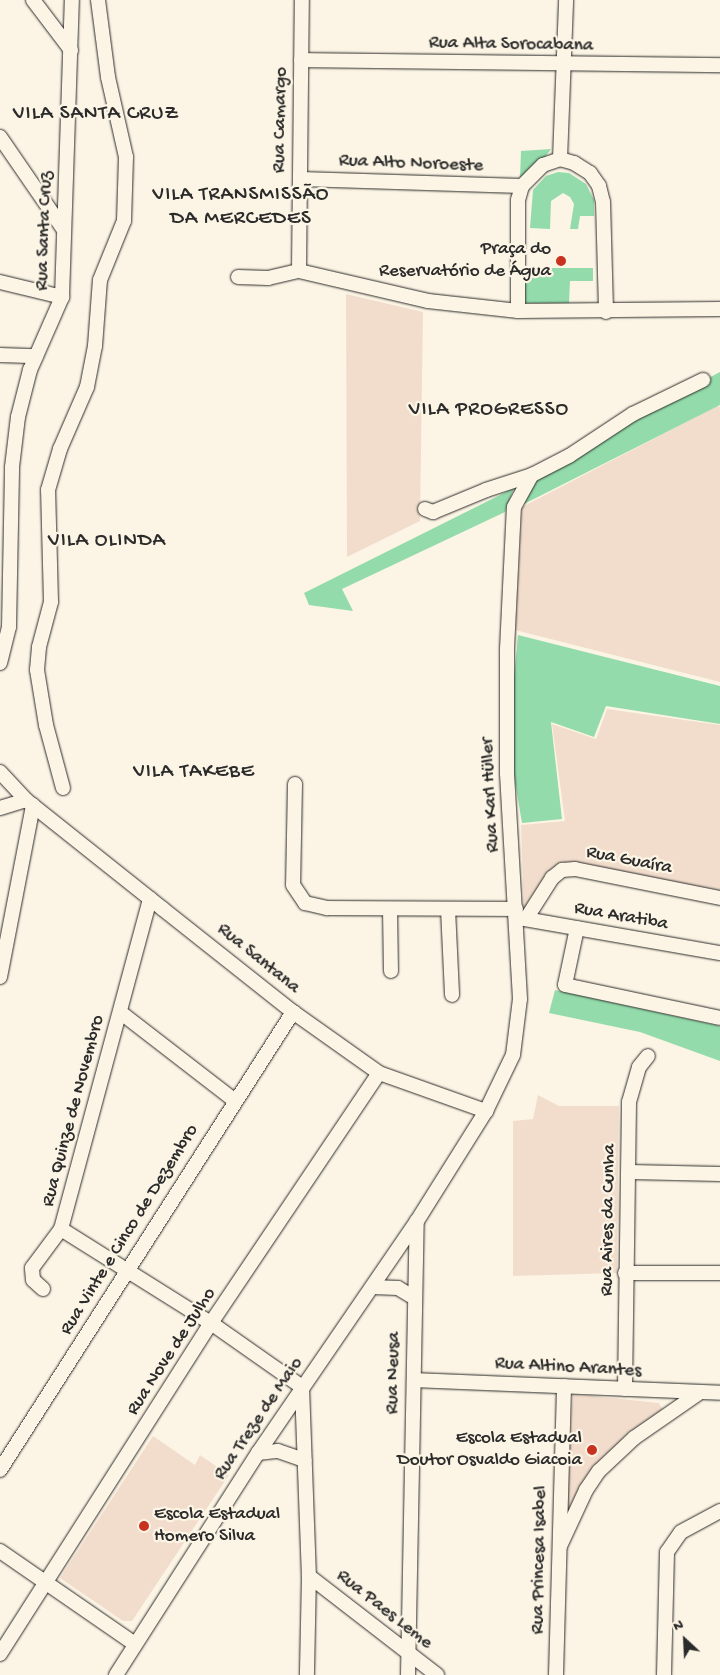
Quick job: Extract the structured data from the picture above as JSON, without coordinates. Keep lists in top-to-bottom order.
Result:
{
  "streets": {
    "street": [
      "Rua Alta Sorocabana",
      "Rua Camargo",
      "Rua Alto Noroeste",
      "Rua Santa Cruz",
      "Rua Karl Hüller",
      "Rua Guaíra",
      "Rua Aratiba",
      "Rua Santana",
      "Rua Quinze de Novembro",
      "Rua Aires da Cunha",
      "Rua Vinte e Cinco de Dezembro",
      "Rua Nove de Julho",
      "Rua Altino Arantes",
      "Rua Neusa",
      "Rua Treze de Maio",
      "Rua Princesa Isabel",
      "Rua Paes Leme"
    ]
  },
  "crossings": [
    ["Rua Alta Sorocabana", "Rua Camargo"],
    ["Rua Camargo", "Rua Alto Noroeste"],
    ["Rua Karl Hüller", "Rua Guaíra"],
    ["Rua Karl Hüller", "Rua Aratiba"],
    ["Rua Karl Hüller", "Rua Santana"],
    ["Rua Karl Hüller", "Rua Treze de Maio"],
    ["Rua Guaíra", "Rua Aratiba"],
    ["Rua Santana", "Rua Quinze de Novembro"],
    ["Rua Santana", "Rua Vinte e Cinco de Dezembro"],
    ["Rua Santana", "Rua Nove de Julho"],
    ["Rua Santana", "Rua Treze de Maio"],
    ["Rua Quinze de Novembro", "Rua Vinte e Cinco de Dezembro"],
    ["Rua Quinze de Novembro", "Rua Nove de Julho"],
    ["Rua Quinze de Novembro", "Rua Treze de Maio"],
    ["Rua Aires da Cunha", "Rua Altino Arantes"],
    ["Rua Altino Arantes", "Rua Neusa"],
    ["Rua Altino Arantes", "Rua Princesa Isabel"],
    ["Rua Neusa", "Rua Treze de Maio"],
    ["Rua Neusa", "Rua Paes Leme"]
  ],
  "districts": [
    "VILA SANTA CRUZ",
    "VILA TRANSMISSÃO DA MERCEDES",
    "VILA PROGRESSO",
    "VILA OLINDA",
    "VILA TAKEBE"
  ],
  "places": ["Praça do Reservatório de Água", "Escola Estadual Doutor Osvaldo Giacoia", "Escola Estadual Homero Silva"],
  "north": "top left"
}
